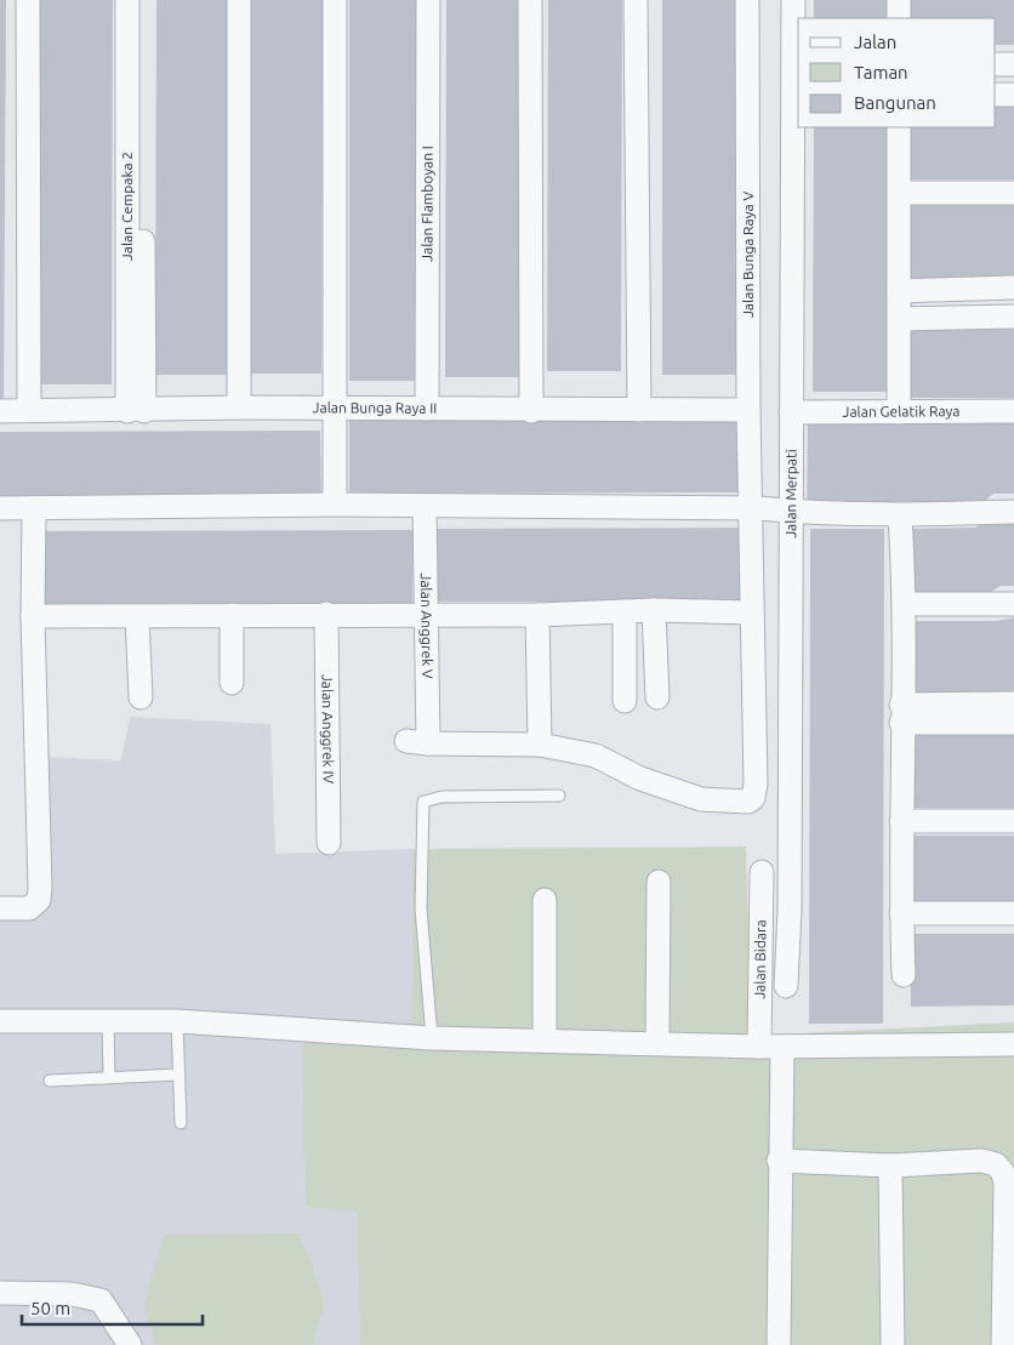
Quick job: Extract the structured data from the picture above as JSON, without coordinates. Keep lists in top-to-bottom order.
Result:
{
  "streets": {
    "street": [
      "Jalan Flamboyan I",
      "Jalan Cempaka 2",
      "Jalan Bunga Raya V",
      "Jalan Bunga Raya II",
      "Jalan Gelatik Raya",
      "Jalan Merpati",
      "Jalan Anggrek V",
      "Jalan Anggrek IV",
      "Jalan Bidara"
    ]
  },
  "crossings": [
    ["Jalan Flamboyan I", "Jalan Bunga Raya II"],
    ["Jalan Cempaka 2", "Jalan Bunga Raya II"],
    ["Jalan Bunga Raya V", "Jalan Bunga Raya II"],
    ["Jalan Bunga Raya V", "Jalan Anggrek V"],
    ["Jalan Gelatik Raya", "Jalan Merpati"]
  ],
  "legend": ["Jalan", "Taman", "Bangunan"],
  "scale_bar": "50 m"
}
